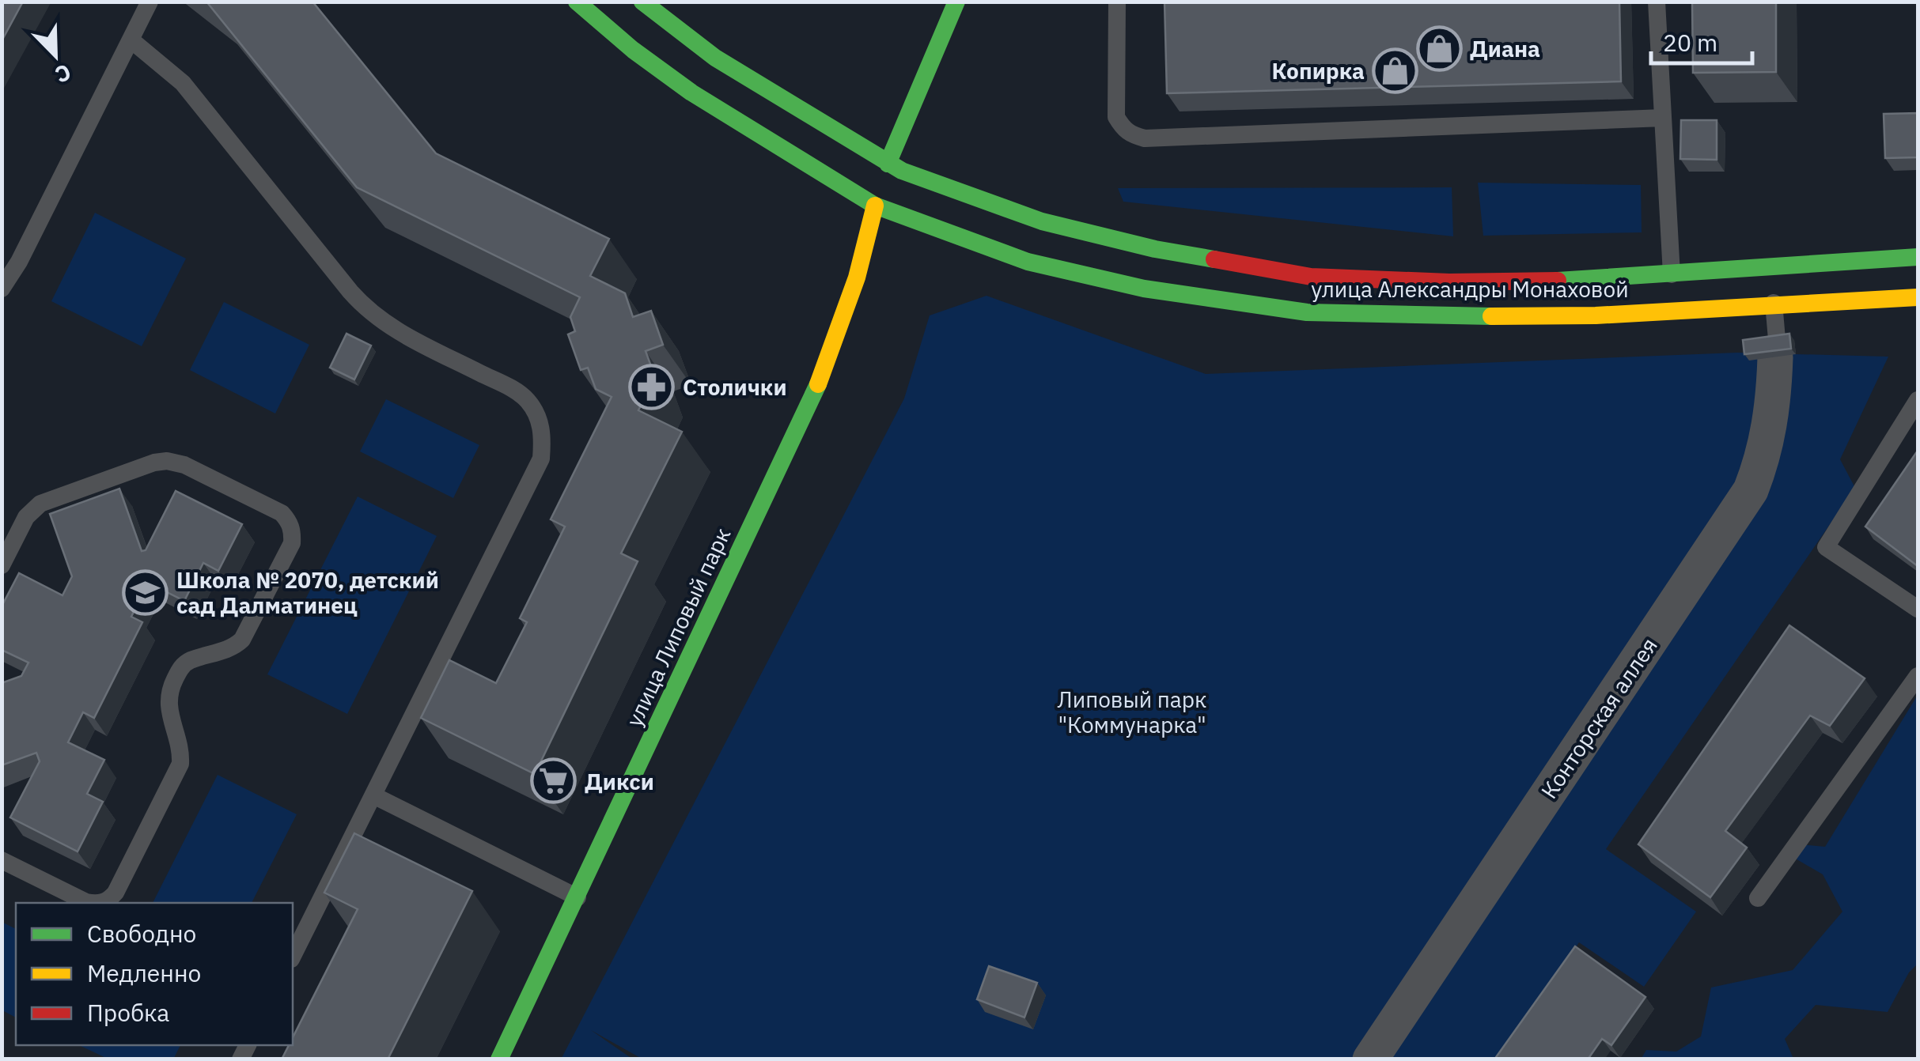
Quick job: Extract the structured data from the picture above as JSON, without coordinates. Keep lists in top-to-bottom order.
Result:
{
  "streets": {
    "main road": ["улица Александры Монаховой", "улица Липовый парк"],
    "street": ["Конторская аллея"]
  },
  "crossings": [
    ["улица Александры Монаховой", "улица Липовый парк"]
  ],
  "parks": ["Липовый парк \"Коммунарка\""],
  "places": {
    "shop": ["Диана", "Копирка"],
    "pharmacy": ["Столички"],
    "school or university": ["Школа № 2070, детский сад Далматинец"],
    "supermarket": ["Дикси"]
  },
  "legend": ["Свободно", "Медленно", "Пробка"],
  "scale_bar": "20 m",
  "north": "bottom right"
}
